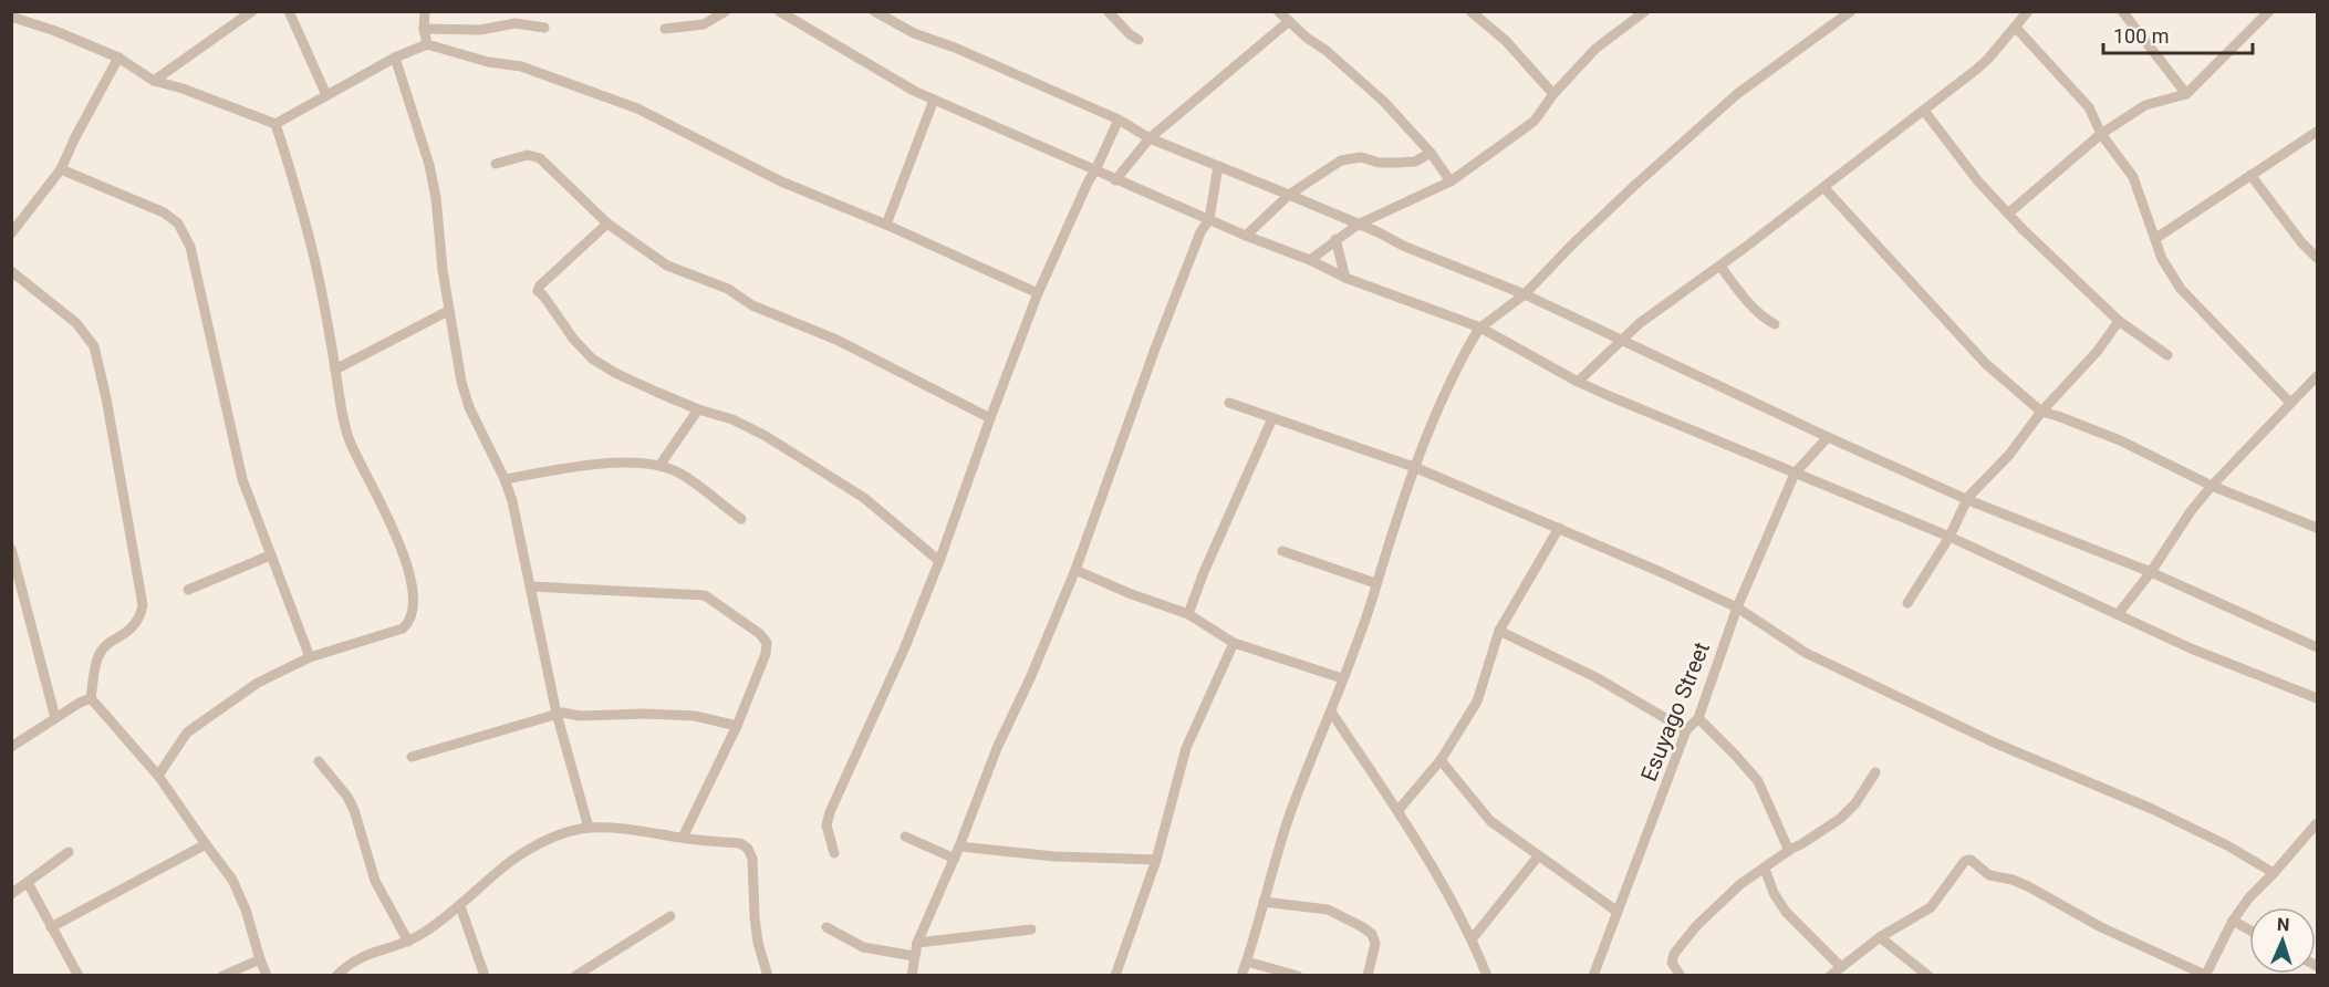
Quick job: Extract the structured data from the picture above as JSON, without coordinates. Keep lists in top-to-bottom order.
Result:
{
  "streets": {
    "street": ["Esuyago Street"]
  },
  "scale_bar": "100 m",
  "north": "top"
}
